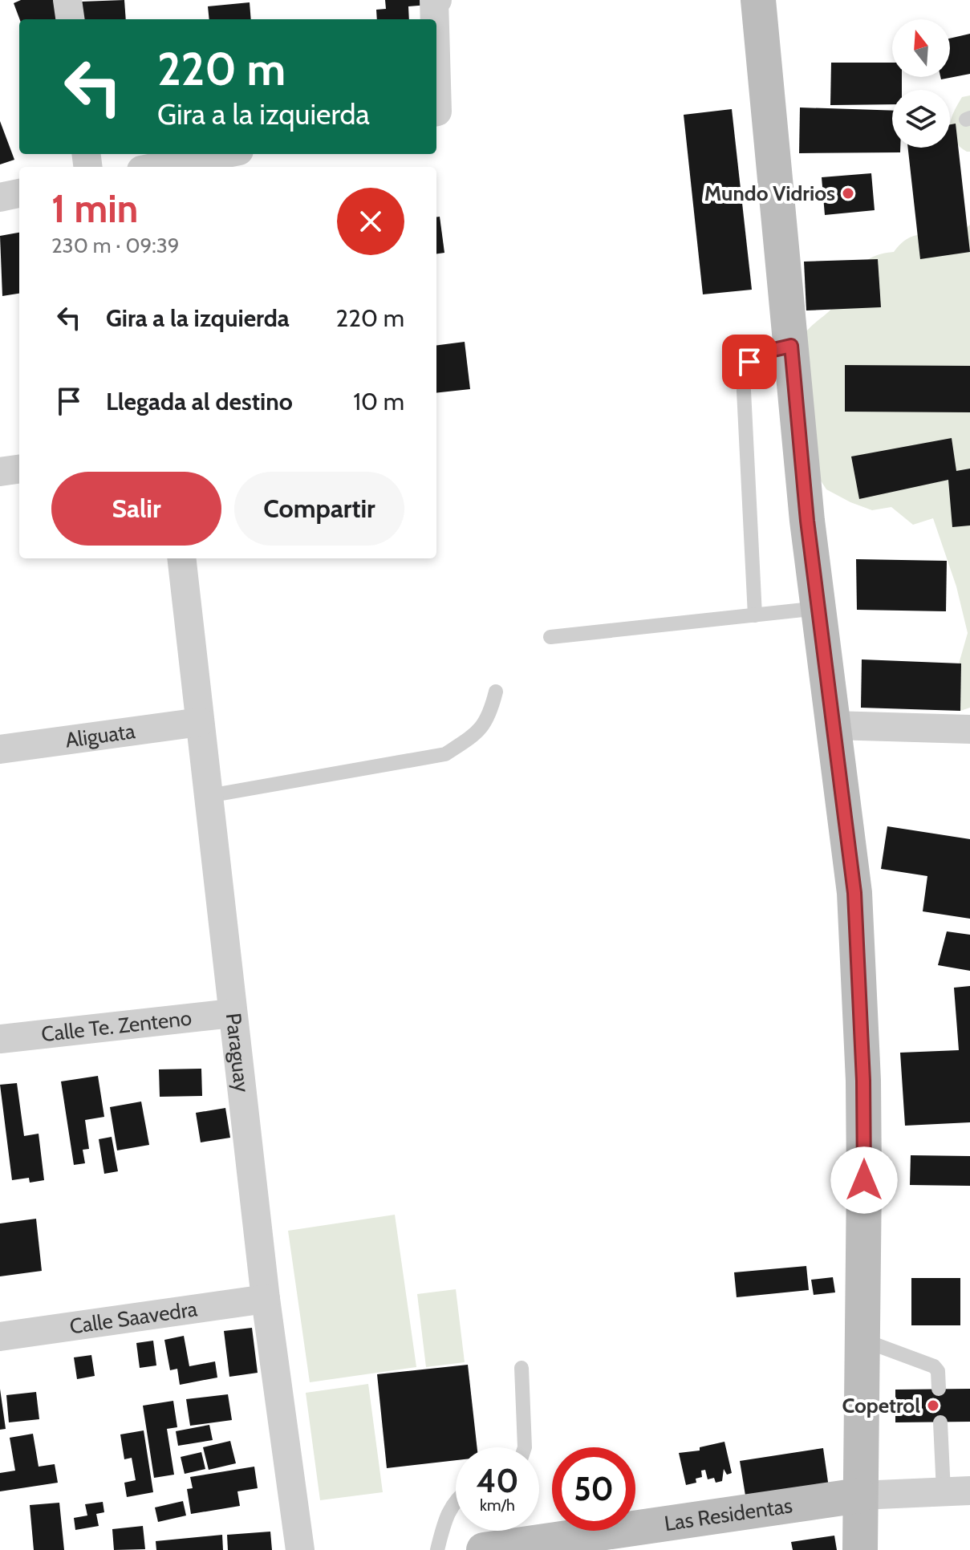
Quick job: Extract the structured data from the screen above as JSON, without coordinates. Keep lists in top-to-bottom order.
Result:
{
  "streets": {
    "main road": ["Las Residentas"],
    "street": [
      "Aliguata",
      "Calle Te. Zenteno",
      "Paraguay",
      "Calle Saavedra"
    ]
  },
  "crossings": [
    ["Aliguata", "Paraguay"],
    ["Calle Te. Zenteno", "Paraguay"],
    ["Paraguay", "Calle Saavedra"]
  ],
  "places": ["Mundo Vidrios", "Copetrol"],
  "north": "top",
  "page": {
    "turn": ["220 m", "Gira a la izquierda"],
    "heading": ["1 min", "230 m · 09:39"],
    "list": [
      {
        "name": "Gira a la izquierda",
        "value": "220 m"
      },
      {
        "name": "Llegada al destino",
        "value": "10 m"
      }
    ],
    "buttons": ["Salir", "Compartir"],
    "speed": "40 km/h",
    "limit": "50"
  }
}
